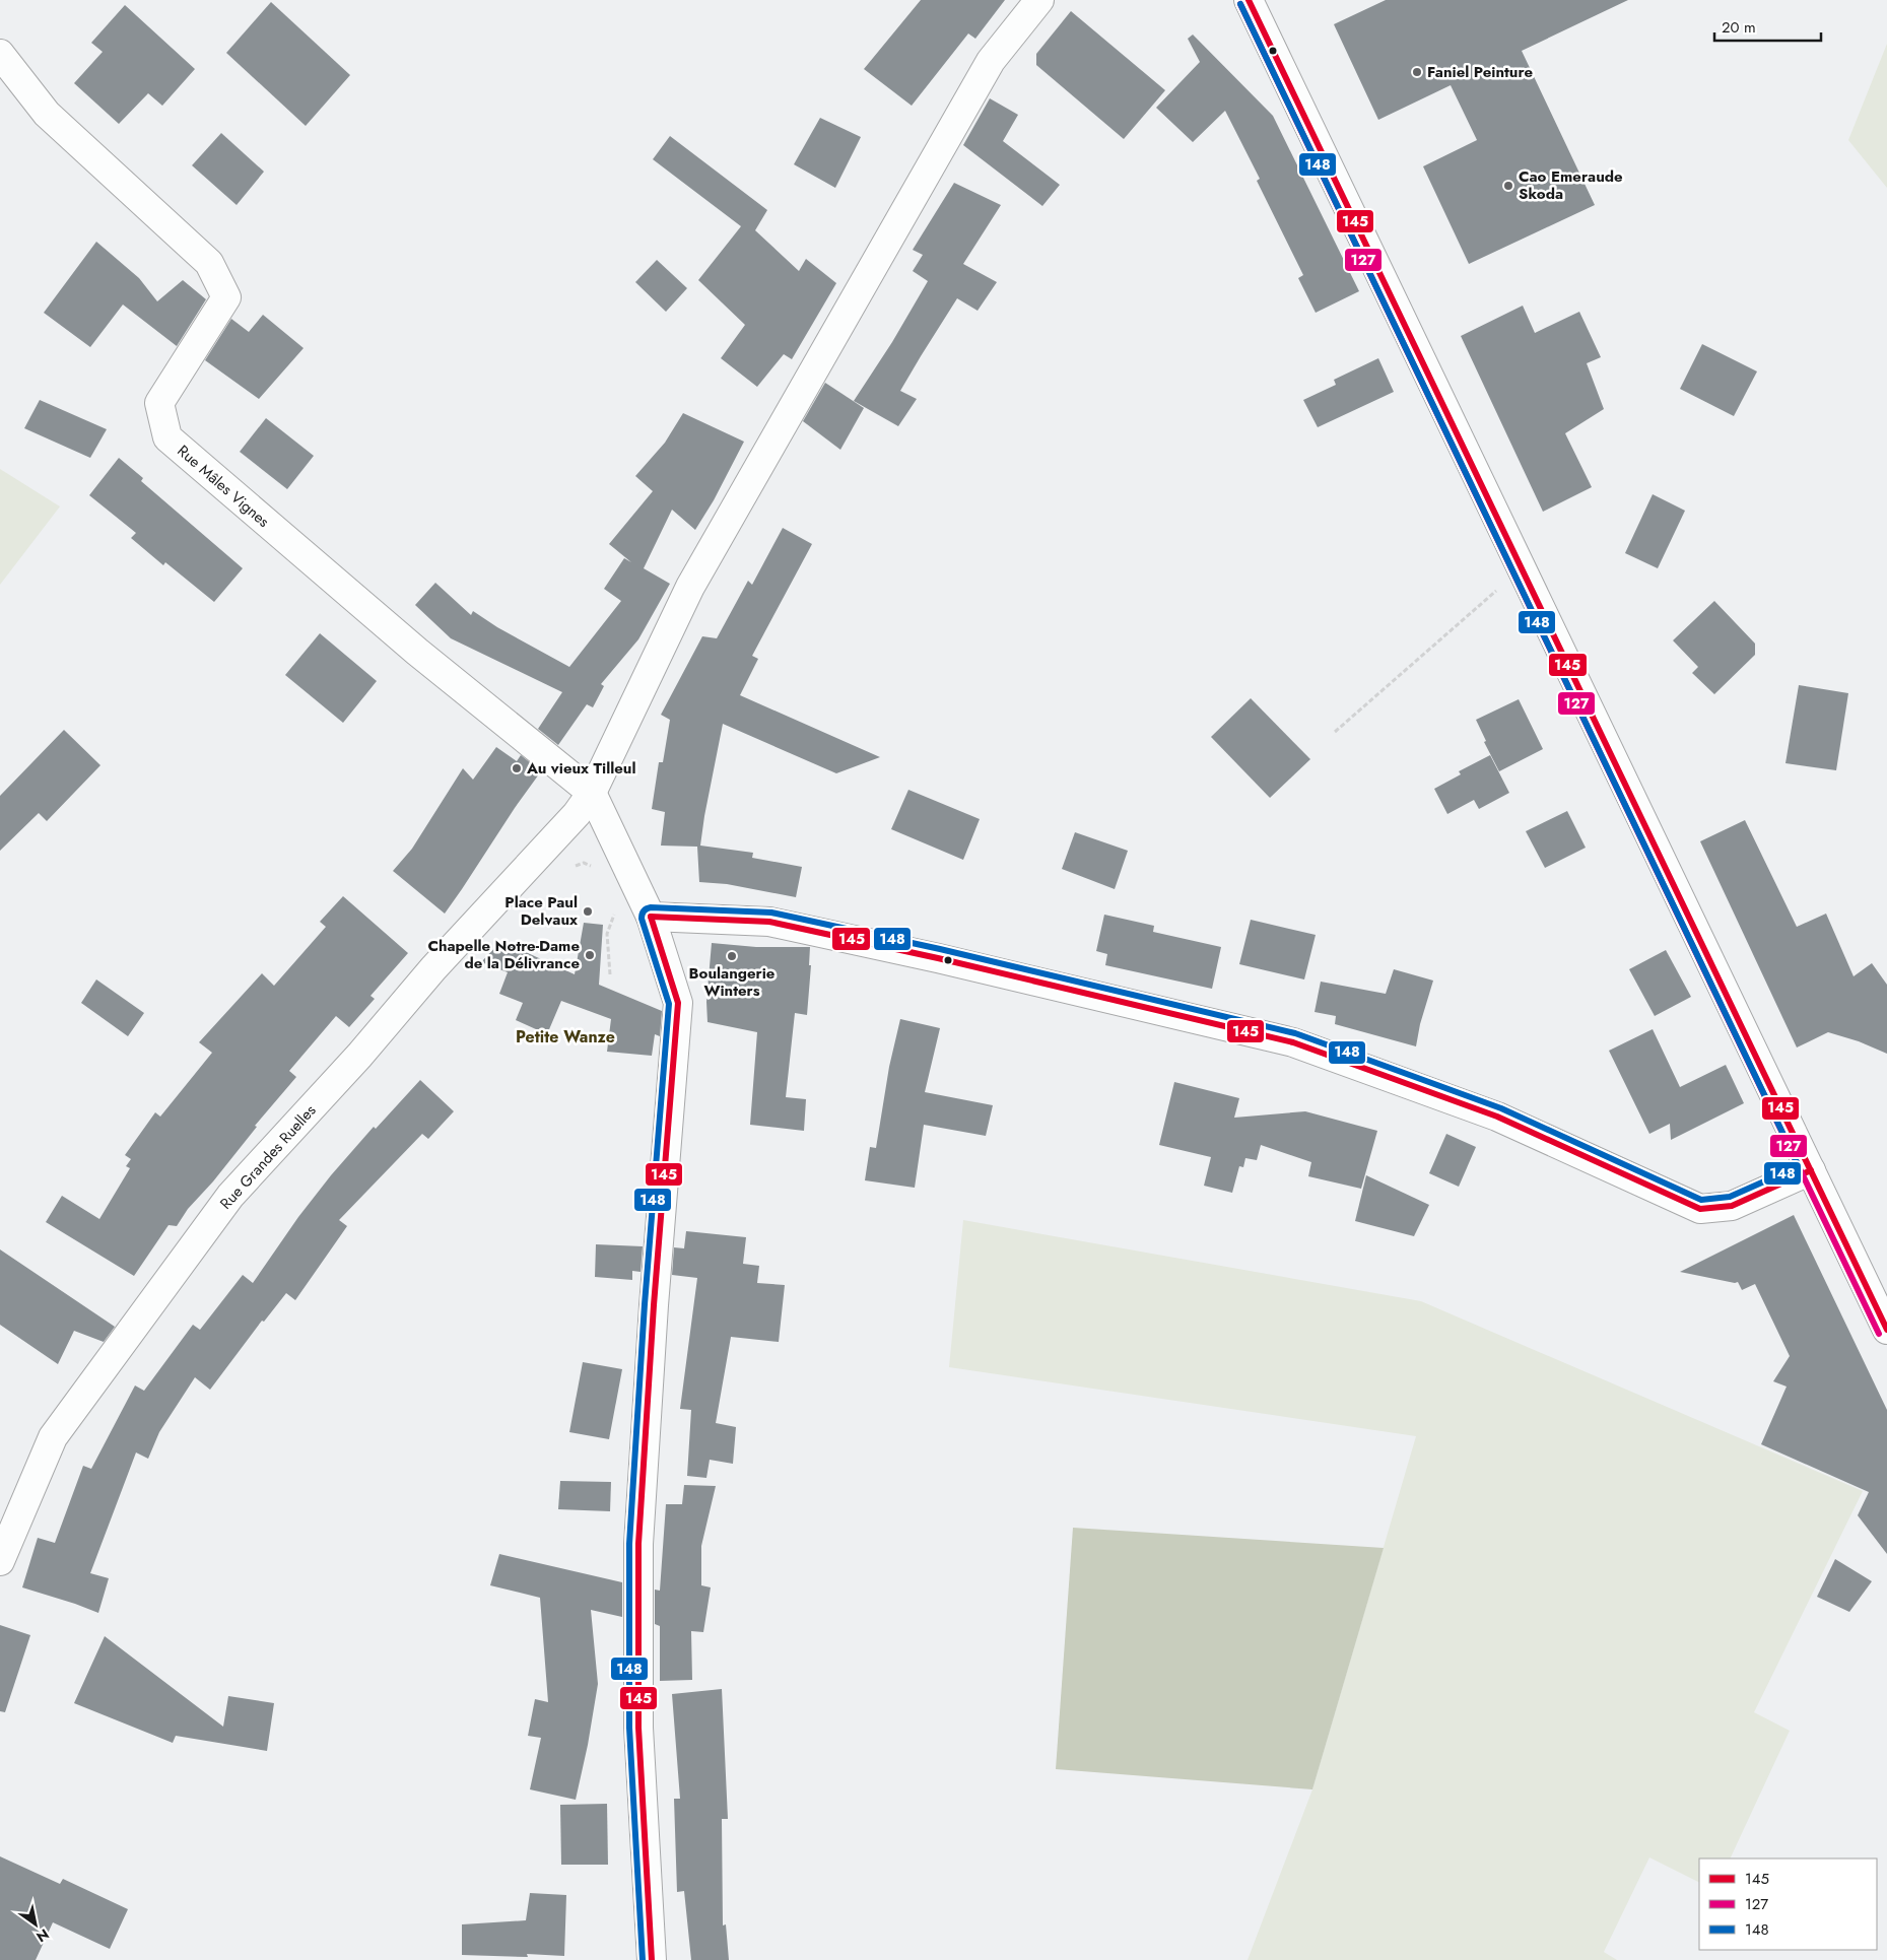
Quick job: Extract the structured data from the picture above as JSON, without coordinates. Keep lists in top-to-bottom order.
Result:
{
  "streets": {
    "street": ["Rue Mâles Vignes", "Rue Grandes Ruelles"]
  },
  "crossings": [
    ["Rue Mâles Vignes", "Rue Grandes Ruelles"]
  ],
  "districts": ["Petite Wanze"],
  "places": [
    "Faniel Peinture",
    "Cao Emeraude Skoda",
    "Au vieux Tilleul",
    "Place Paul Delvaux",
    "Chapelle Notre-Dame de la Délivrance",
    "Boulangerie Winters"
  ],
  "lines": ["transit line 145", "transit line 127", "transit line 148"],
  "legend": ["145", "127", "148"],
  "scale_bar": "20 m",
  "north": "bottom right"
}
